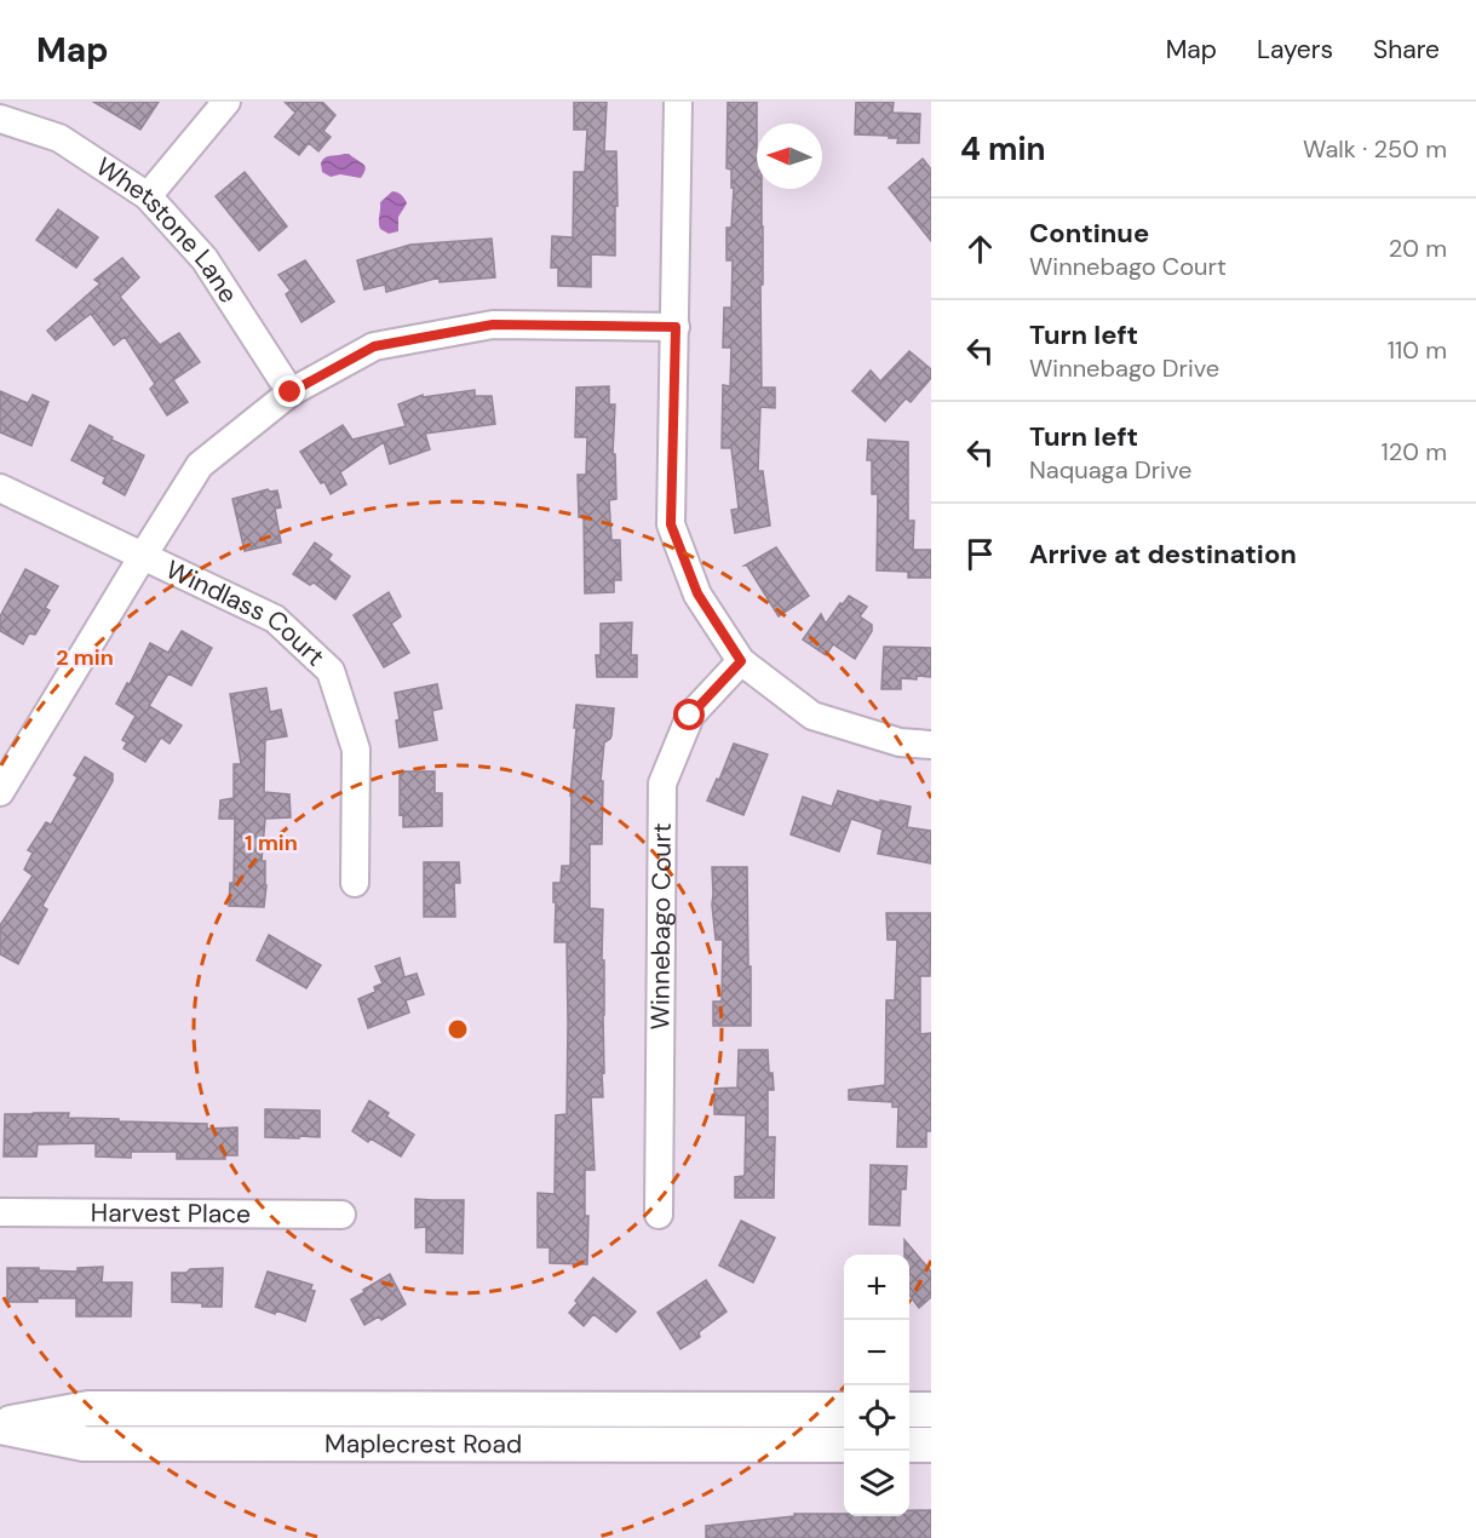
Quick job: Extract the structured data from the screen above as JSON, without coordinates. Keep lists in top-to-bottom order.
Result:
{
  "streets": {
    "main road": ["Maplecrest Road"],
    "street": [
      "Whetstone Lane",
      "Windlass Court",
      "Winnebago Court",
      "Harvest Place"
    ]
  },
  "north": "left",
  "page": {
    "header": "Map",
    "nav": ["Map", "Layers", "Share"],
    "heading": ["4 min", "Walk · 250 m"],
    "list": [
      ["Continue", "Winnebago Court", "20 m"],
      ["Turn left", "Winnebago Drive", "110 m"],
      ["Turn left", "Naquaga Drive", "120 m"],
      "Arrive at destination"
    ],
    "map_buttons": ["+", "−"]
  },
  "rings": ["2 min", "1 min"]
}
